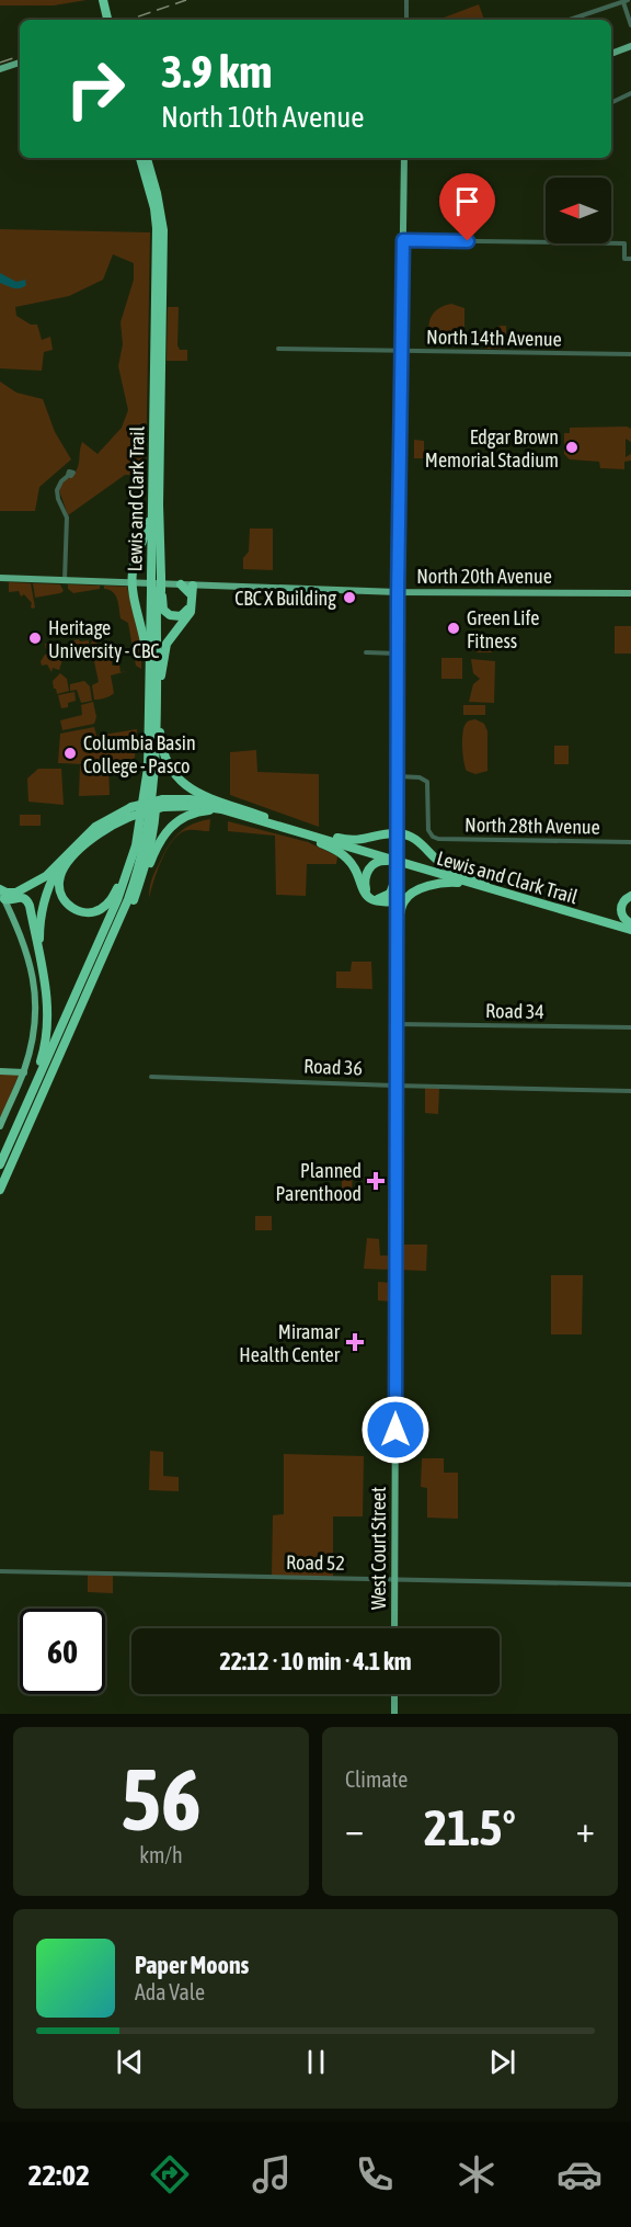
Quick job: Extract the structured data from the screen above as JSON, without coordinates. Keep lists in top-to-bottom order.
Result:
{
  "streets": {
    "highway": ["Lewis and Clark Trail"],
    "main road": ["North 20th Avenue", "West Court Street"],
    "street": [
      "North 14th Avenue",
      "North 28th Avenue",
      "Road 34",
      "Road 36",
      "Road 52"
    ]
  },
  "crossings": [
    ["North 14th Avenue", "West Court Street"],
    ["Lewis and Clark Trail", "West Court Street"],
    ["North 20th Avenue", "West Court Street"],
    ["North 28th Avenue", "West Court Street"],
    ["Road 34", "West Court Street"],
    ["Road 36", "West Court Street"],
    ["West Court Street", "Road 52"]
  ],
  "places": {
    "other": [
      "Edgar Brown Memorial Stadium",
      "CBC X Building",
      "Green Life Fitness",
      "Heritage University - CBC",
      "Columbia Basin College - Pasco"
    ],
    "health": ["Planned Parenthood", "Miramar Health Center"]
  },
  "north": "left",
  "page": {
    "turn": ["3.9 km", "North 10th Avenue"],
    "limit": "60",
    "trip": "22:12 · 10 min · 4.1 km",
    "tile": [
      ["56", "km/h"],
      "Climate"
    ],
    "heat": ["−", "21.5°", "+"],
    "song": ["Paper Moons", "Ada Vale"],
    "tabs": "22:02"
  }
}
